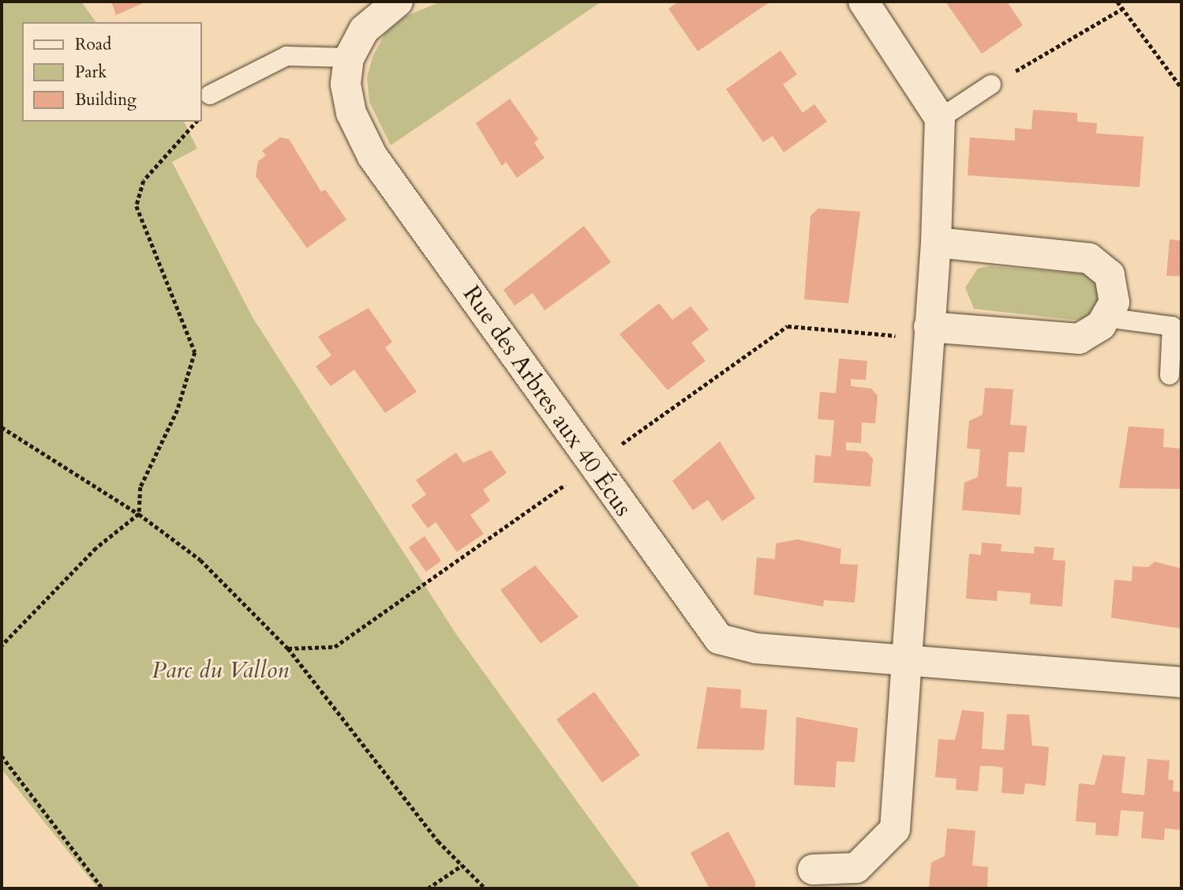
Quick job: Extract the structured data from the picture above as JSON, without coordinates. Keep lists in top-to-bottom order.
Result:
{
  "streets": {
    "street": ["Rue des Arbres aux 40 Écus"]
  },
  "parks": ["Parc du Vallon"],
  "legend": ["Road", "Park", "Building"]
}
